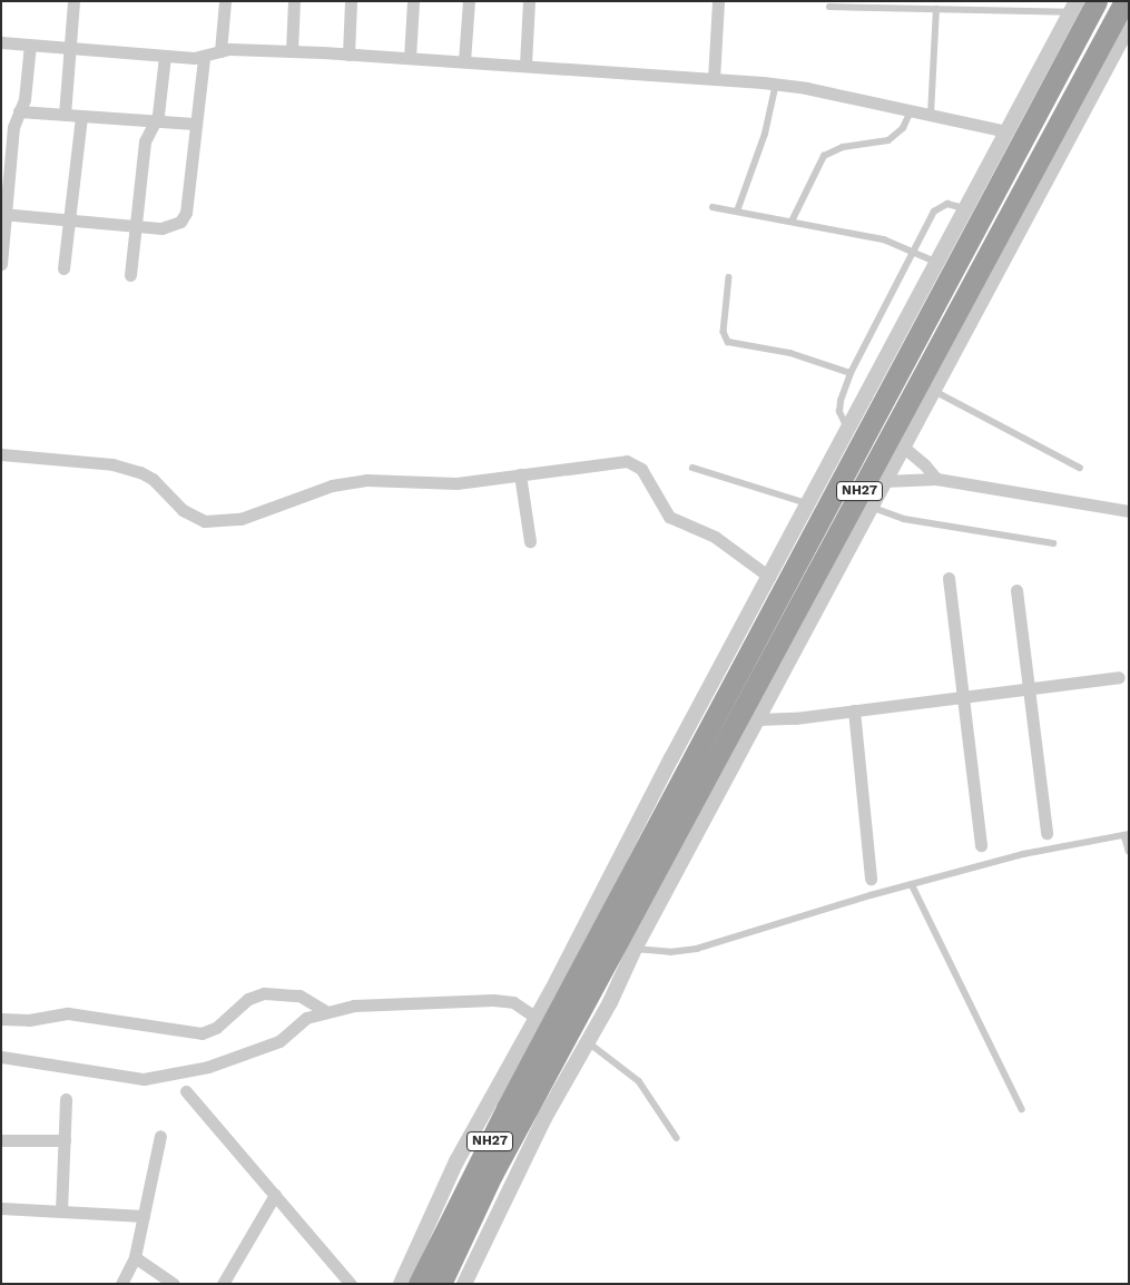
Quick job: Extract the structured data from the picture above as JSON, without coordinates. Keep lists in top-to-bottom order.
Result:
{
  "streets": {
    "highway": ["NH27"]
  }
}
